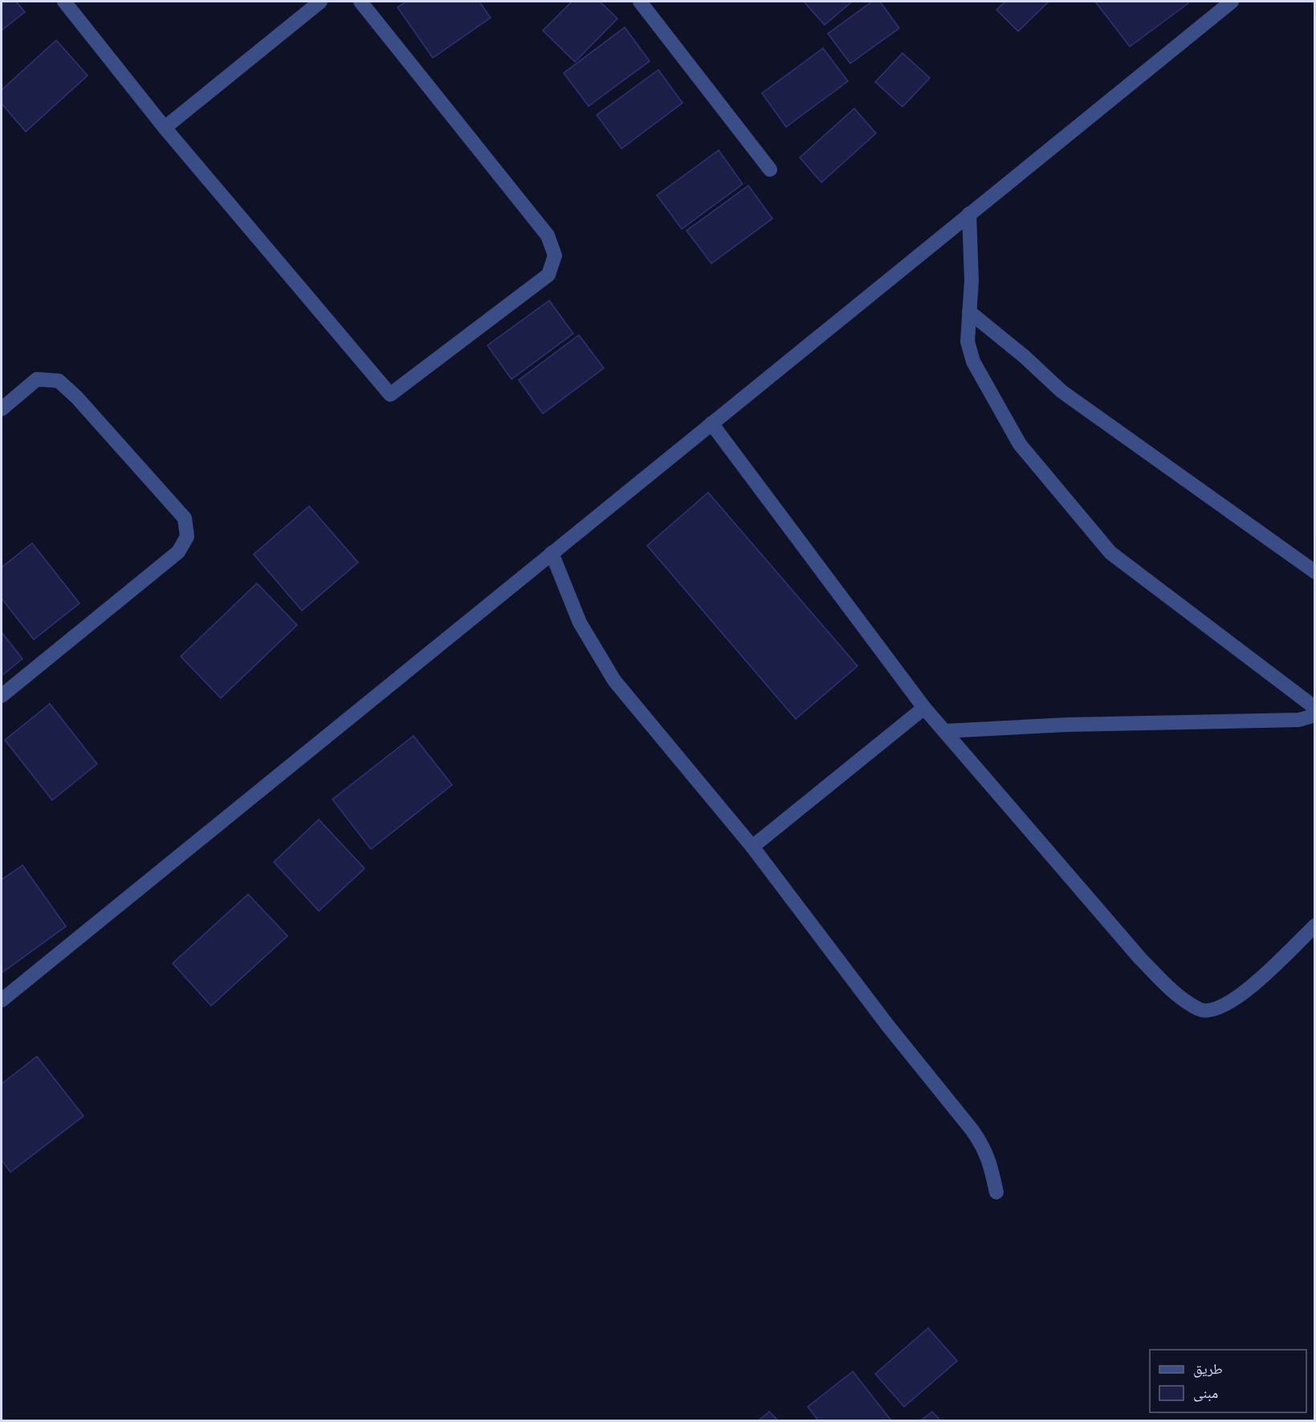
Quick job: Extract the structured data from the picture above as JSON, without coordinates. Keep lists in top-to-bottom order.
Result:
{
  "legend": ["طريق", "مبنى"]
}
